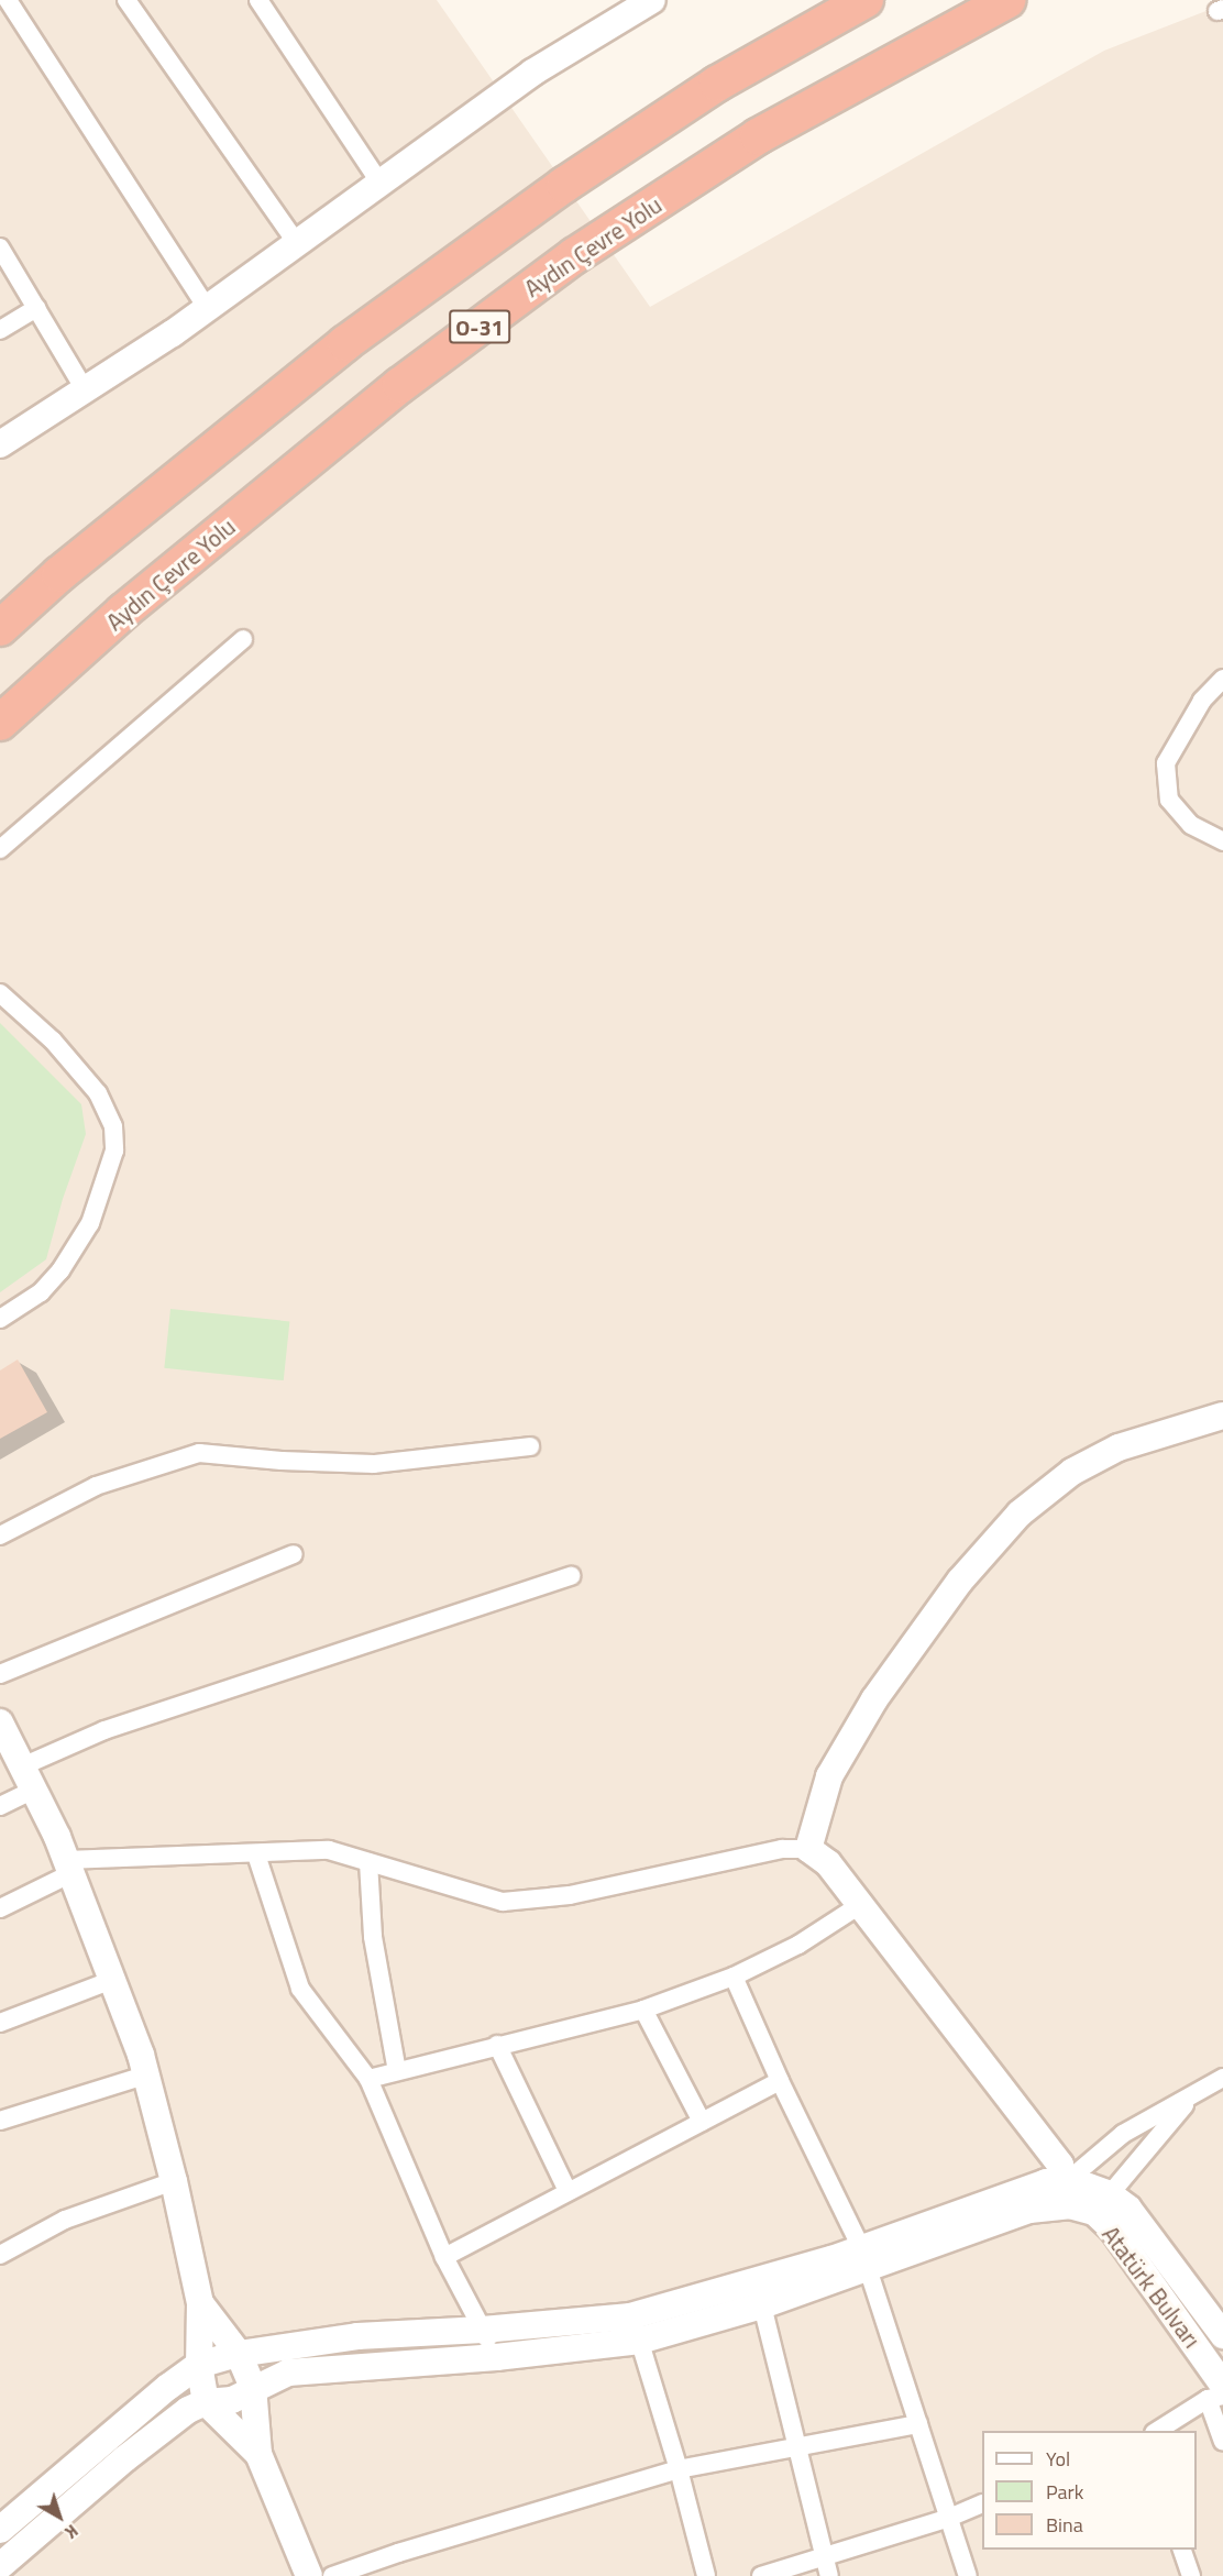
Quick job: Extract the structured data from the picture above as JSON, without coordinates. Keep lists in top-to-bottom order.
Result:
{
  "streets": {
    "highway": ["Aydın Çevre Yolu", "O-31"],
    "main road": ["Atatürk Bulvarı"]
  },
  "legend": ["Yol", "Park", "Bina"],
  "north": "bottom right"
}
